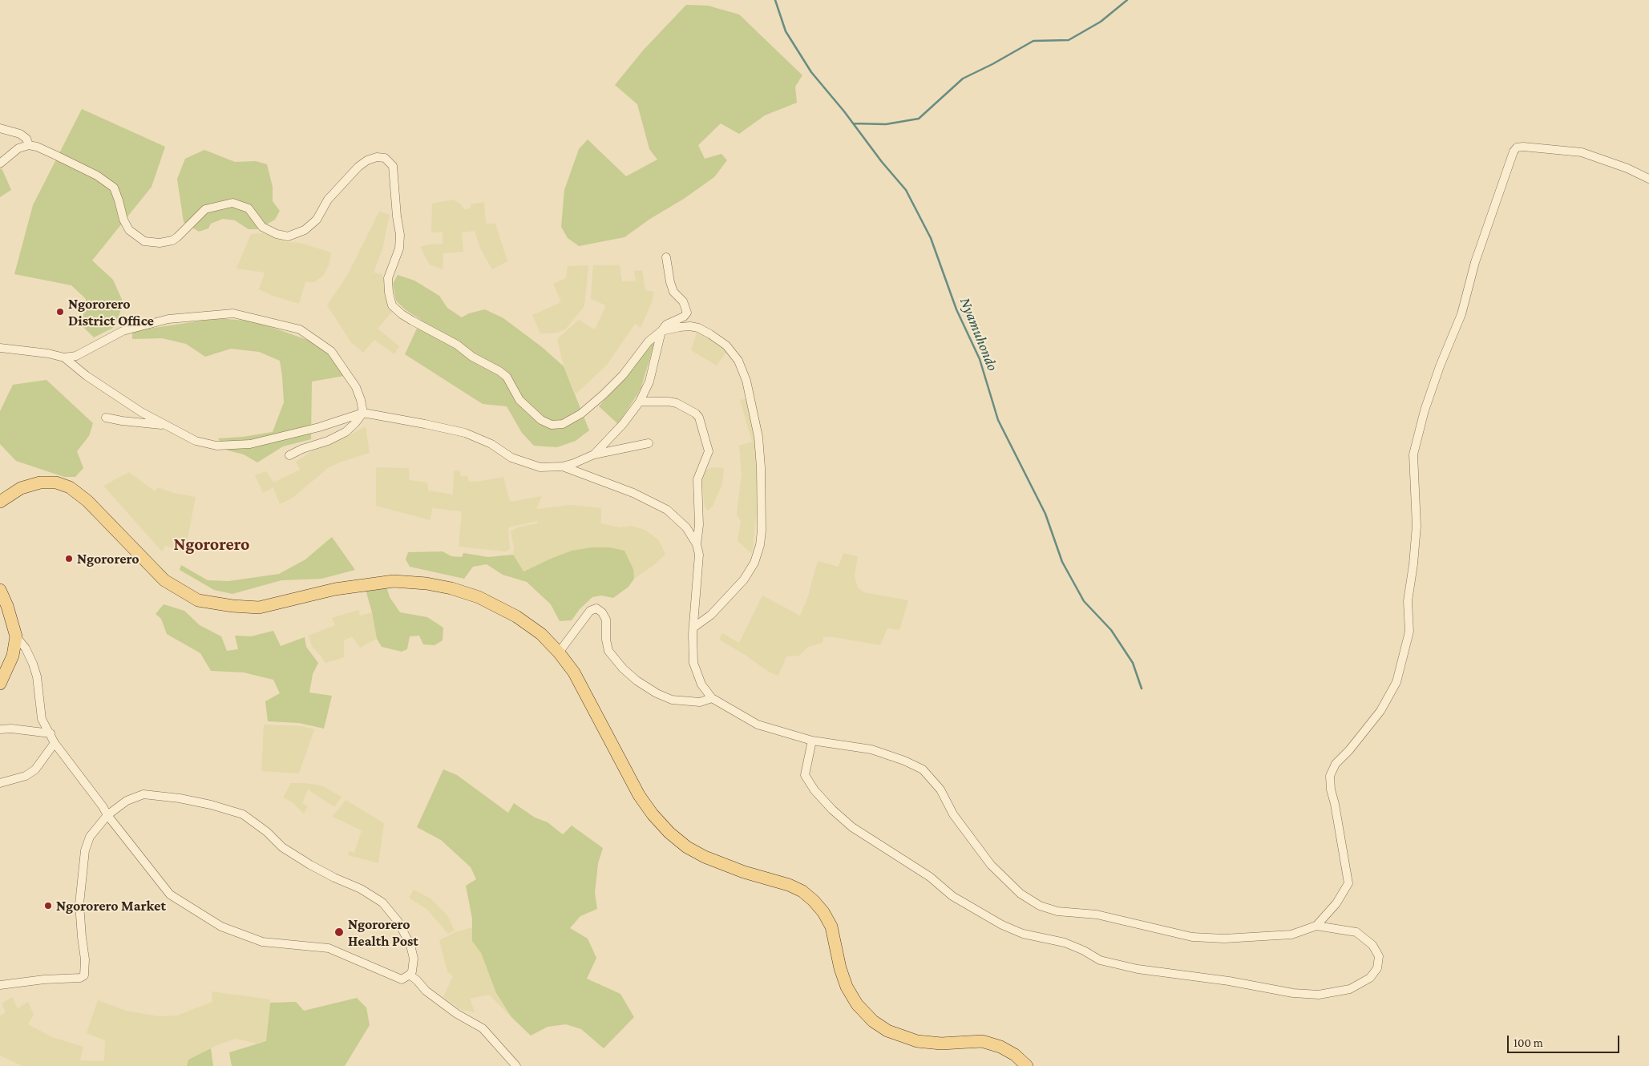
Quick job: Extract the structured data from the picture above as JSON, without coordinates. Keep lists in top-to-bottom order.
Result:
{
  "districts": ["Ngororero"],
  "water": ["Nyamuhondo"],
  "places": [
    "Ngororero District Office",
    "Ngororero",
    "Ngororero Market",
    "Ngororero Health Post"
  ],
  "scale_bar": "100 m"
}
